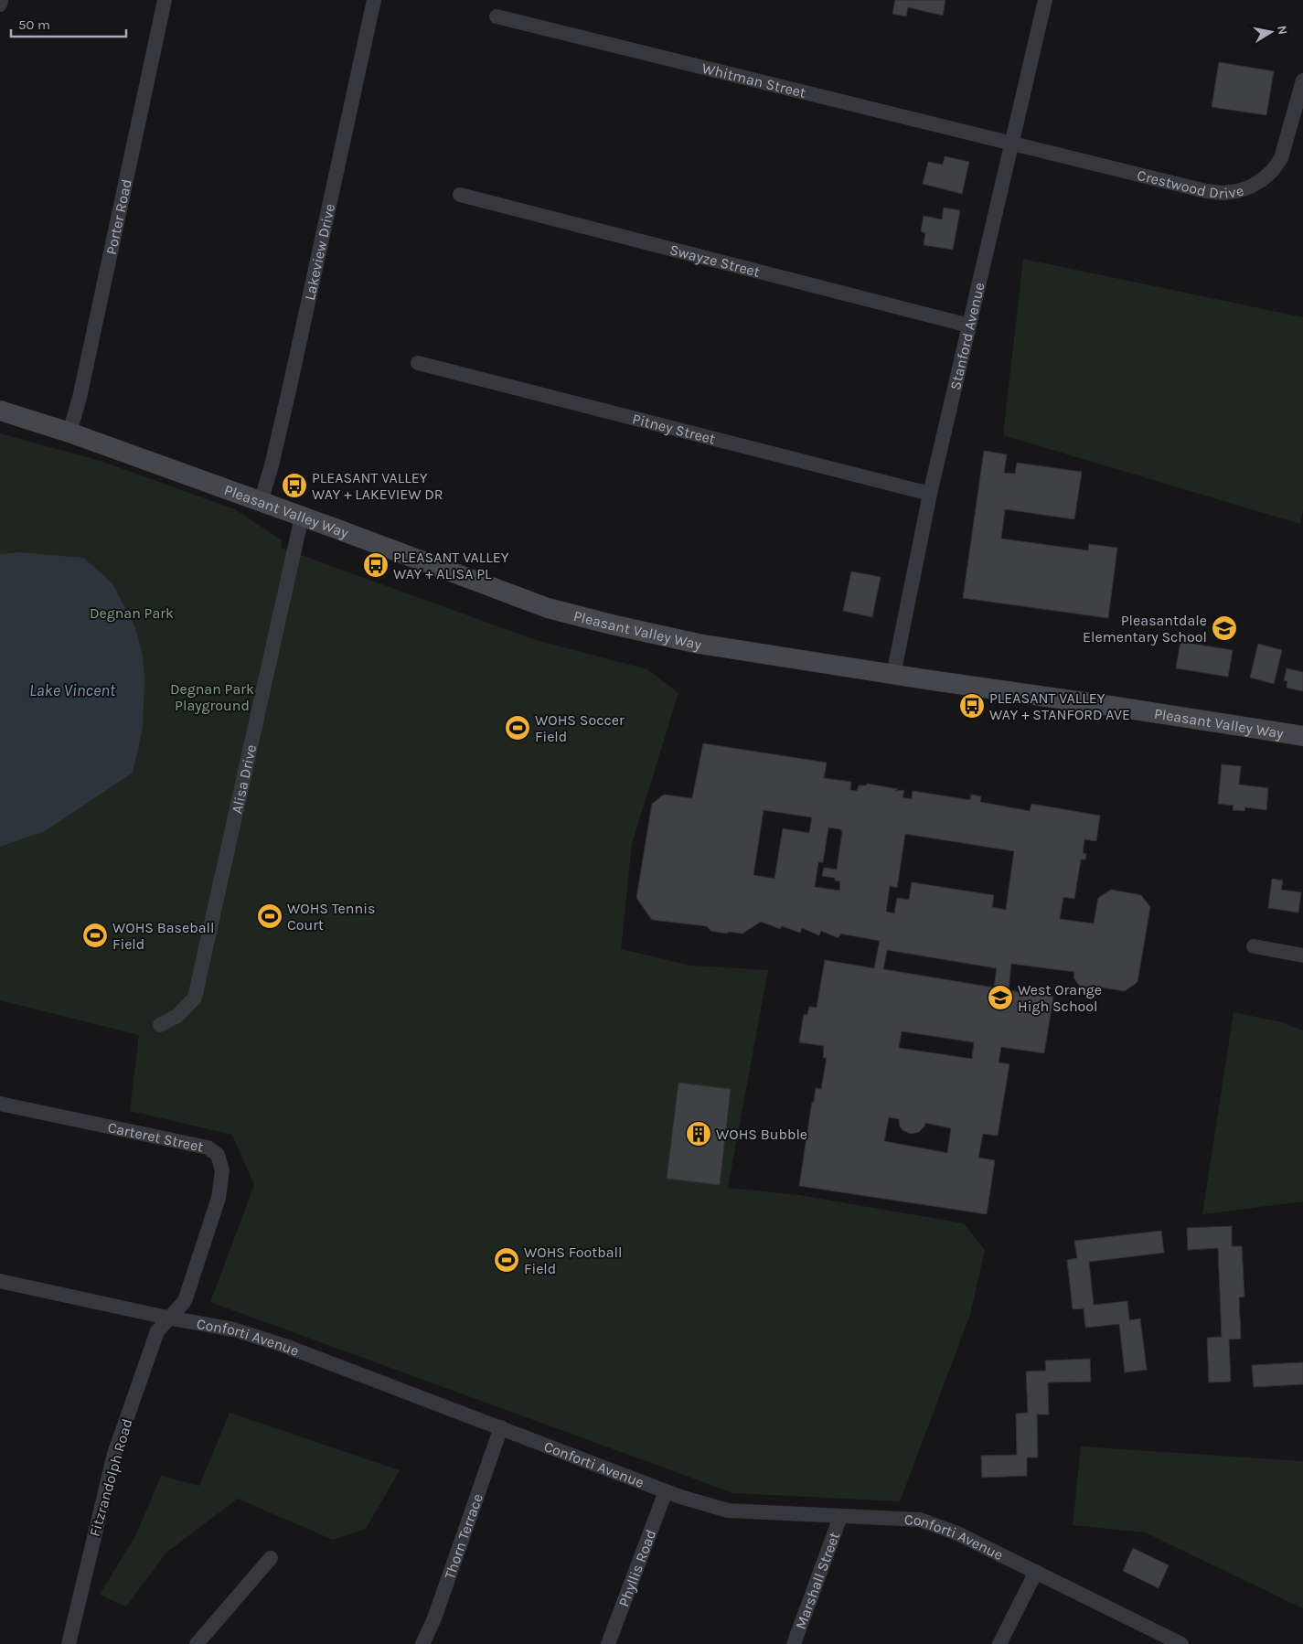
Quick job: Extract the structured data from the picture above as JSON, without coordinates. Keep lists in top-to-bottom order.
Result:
{
  "streets": {
    "main road": ["Pleasant Valley Way"],
    "street": [
      "Whitman Street",
      "Crestwood Drive",
      "Porter Road",
      "Lakeview Drive",
      "Swayze Street",
      "Stanford Avenue",
      "Pitney Street",
      "Alisa Drive",
      "Carteret Street",
      "Conforti Avenue",
      "Fitzrandolph Road",
      "Thorn Terrace",
      "Phyllis Road",
      "Marshall Street"
    ]
  },
  "crossings": [
    ["Whitman Street", "Crestwood Drive"],
    ["Whitman Street", "Stanford Avenue"],
    ["Crestwood Drive", "Stanford Avenue"],
    ["Porter Road", "Pleasant Valley Way"],
    ["Lakeview Drive", "Pleasant Valley Way"],
    ["Swayze Street", "Stanford Avenue"],
    ["Stanford Avenue", "Pitney Street"],
    ["Stanford Avenue", "Pleasant Valley Way"],
    ["Pleasant Valley Way", "Alisa Drive"],
    ["Carteret Street", "Conforti Avenue"],
    ["Carteret Street", "Fitzrandolph Road"],
    ["Conforti Avenue", "Fitzrandolph Road"],
    ["Conforti Avenue", "Thorn Terrace"],
    ["Conforti Avenue", "Phyllis Road"],
    ["Conforti Avenue", "Marshall Street"]
  ],
  "water": ["Lake Vincent"],
  "parks": ["Degnan Park", "Degnan Park Playground"],
  "places": {
    "bus stop": ["PLEASANT VALLEY WAY + LAKEVIEW DR", "PLEASANT VALLEY WAY + ALISA PL", "PLEASANT VALLEY WAY + STANFORD AVE"],
    "school or university": ["Pleasantdale Elementary School", "West Orange High School"],
    "sports": [
      "WOHS Soccer Field",
      "WOHS Tennis Court",
      "WOHS Baseball Field",
      "WOHS Football Field"
    ],
    "building": ["WOHS Bubble"]
  },
  "scale_bar": "50 m",
  "north": "right"
}
